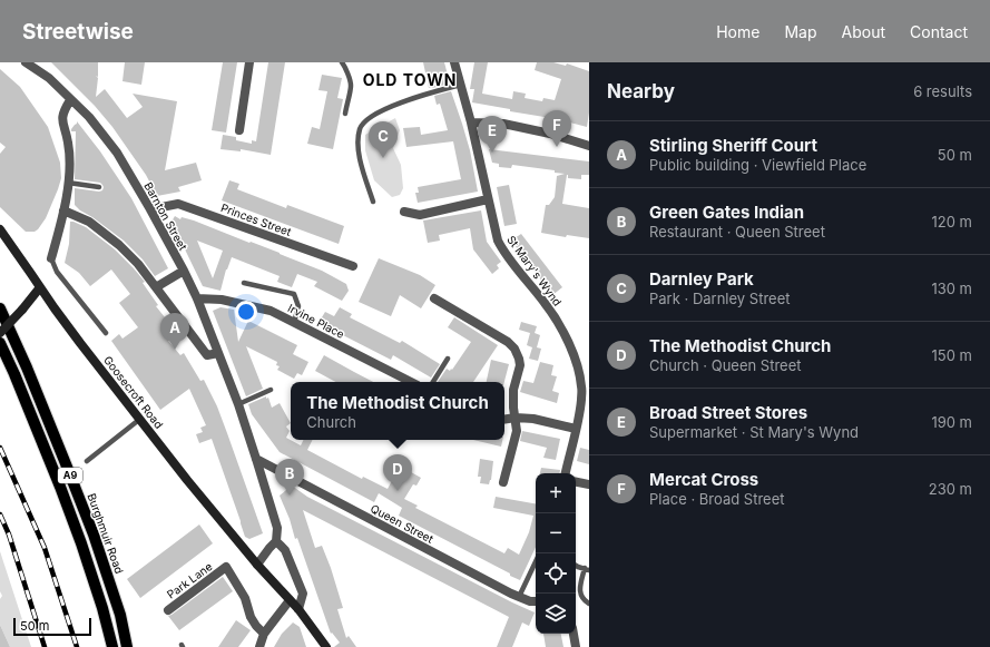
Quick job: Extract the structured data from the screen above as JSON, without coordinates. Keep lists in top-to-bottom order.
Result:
{
  "streets": {
    "main road": ["Goosecroft Road", "A9", "Burghmuir Road"],
    "street": [
      "Barnton Street",
      "Princes Street",
      "St Mary's Wynd",
      "Irvine Place",
      "Queen Street",
      "Park Lane"
    ]
  },
  "crossings": [
    ["Barnton Street", "Princes Street"],
    ["Barnton Street", "Irvine Place"],
    ["Barnton Street", "Queen Street"]
  ],
  "districts": ["OLD TOWN"],
  "scale_bar": "50 m",
  "page": {
    "header": "Streetwise",
    "nav": [
      "Home",
      "Map",
      "About",
      "Contact"
    ],
    "heading": ["Nearby", "6 results"],
    "pins": [
      "F",
      "E",
      "C",
      "A",
      "D",
      "B"
    ],
    "list": [
      {
        "mark": "A",
        "name": "Stirling Sheriff Court",
        "note": "Public building · Viewfield Place",
        "value": "50 m"
      },
      {
        "mark": "B",
        "name": "Green Gates Indian",
        "note": "Restaurant · Queen Street",
        "value": "120 m"
      },
      {
        "mark": "C",
        "name": "Darnley Park",
        "note": "Park · Darnley Street",
        "value": "130 m"
      },
      {
        "mark": "D",
        "name": "The Methodist Church",
        "note": "Church · Queen Street",
        "value": "150 m"
      },
      {
        "mark": "E",
        "name": "Broad Street Stores",
        "note": "Supermarket · St Mary's Wynd",
        "value": "190 m"
      },
      {
        "mark": "F",
        "name": "Mercat Cross",
        "note": "Place · Broad Street",
        "value": "230 m"
      }
    ],
    "popup": ["The Methodist Church", "Church"],
    "map_buttons": ["+", "−"],
    "scale": "50 m"
  }
}
